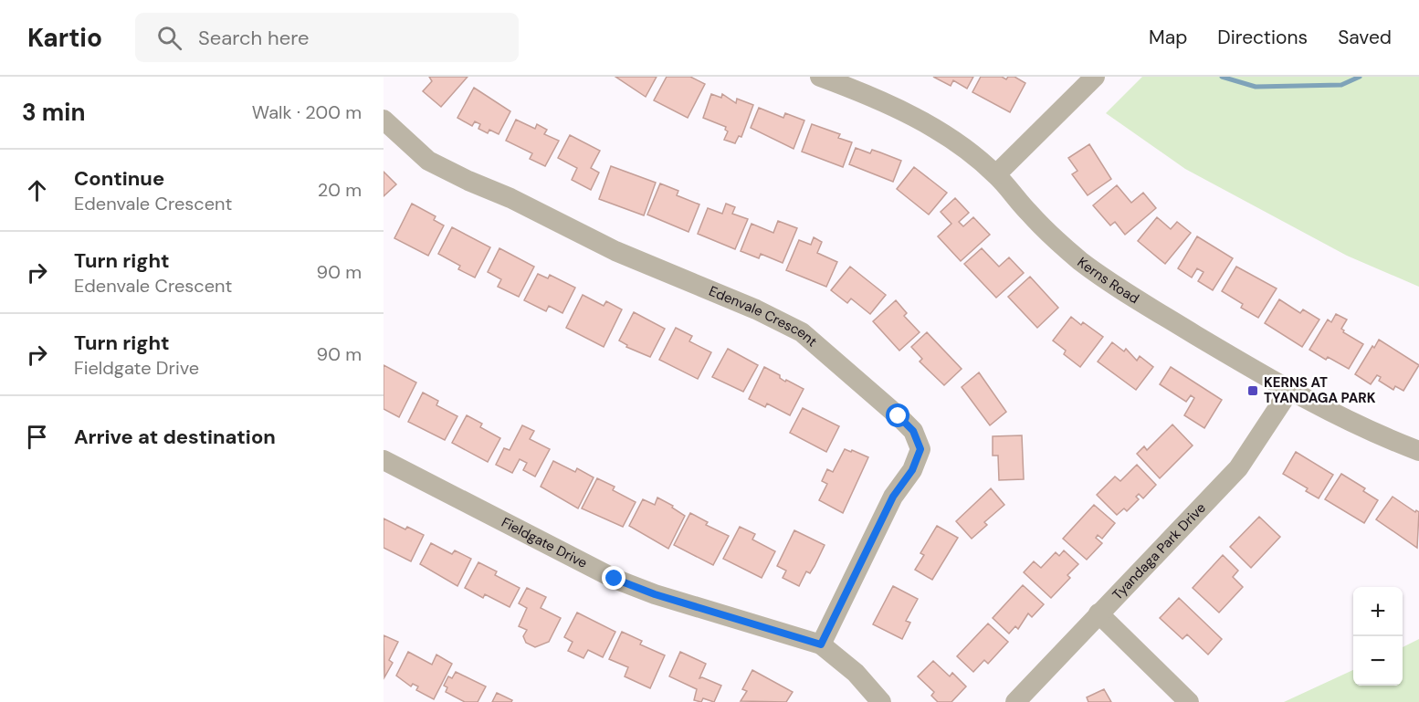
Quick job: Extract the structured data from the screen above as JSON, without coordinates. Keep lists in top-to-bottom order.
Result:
{
  "streets": {
    "street": [
      "Kerns Road",
      "Edenvale Crescent",
      "Fieldgate Drive",
      "Tyandaga Park Drive"
    ]
  },
  "crossings": [
    ["Kerns Road", "Tyandaga Park Drive"],
    ["Edenvale Crescent", "Fieldgate Drive"]
  ],
  "places": {
    "transit": ["KERNS AT TYANDAGA PARK"]
  },
  "page": {
    "header": "Kartio",
    "search": "Search here",
    "nav": ["Map", "Directions", "Saved"],
    "heading": ["3 min", "Walk · 200 m"],
    "list": [
      ["Continue", "Edenvale Crescent", "20 m"],
      ["Turn right", "Edenvale Crescent", "90 m"],
      ["Turn right", "Fieldgate Drive", "90 m"],
      "Arrive at destination"
    ],
    "map_buttons": ["+", "−"]
  }
}
